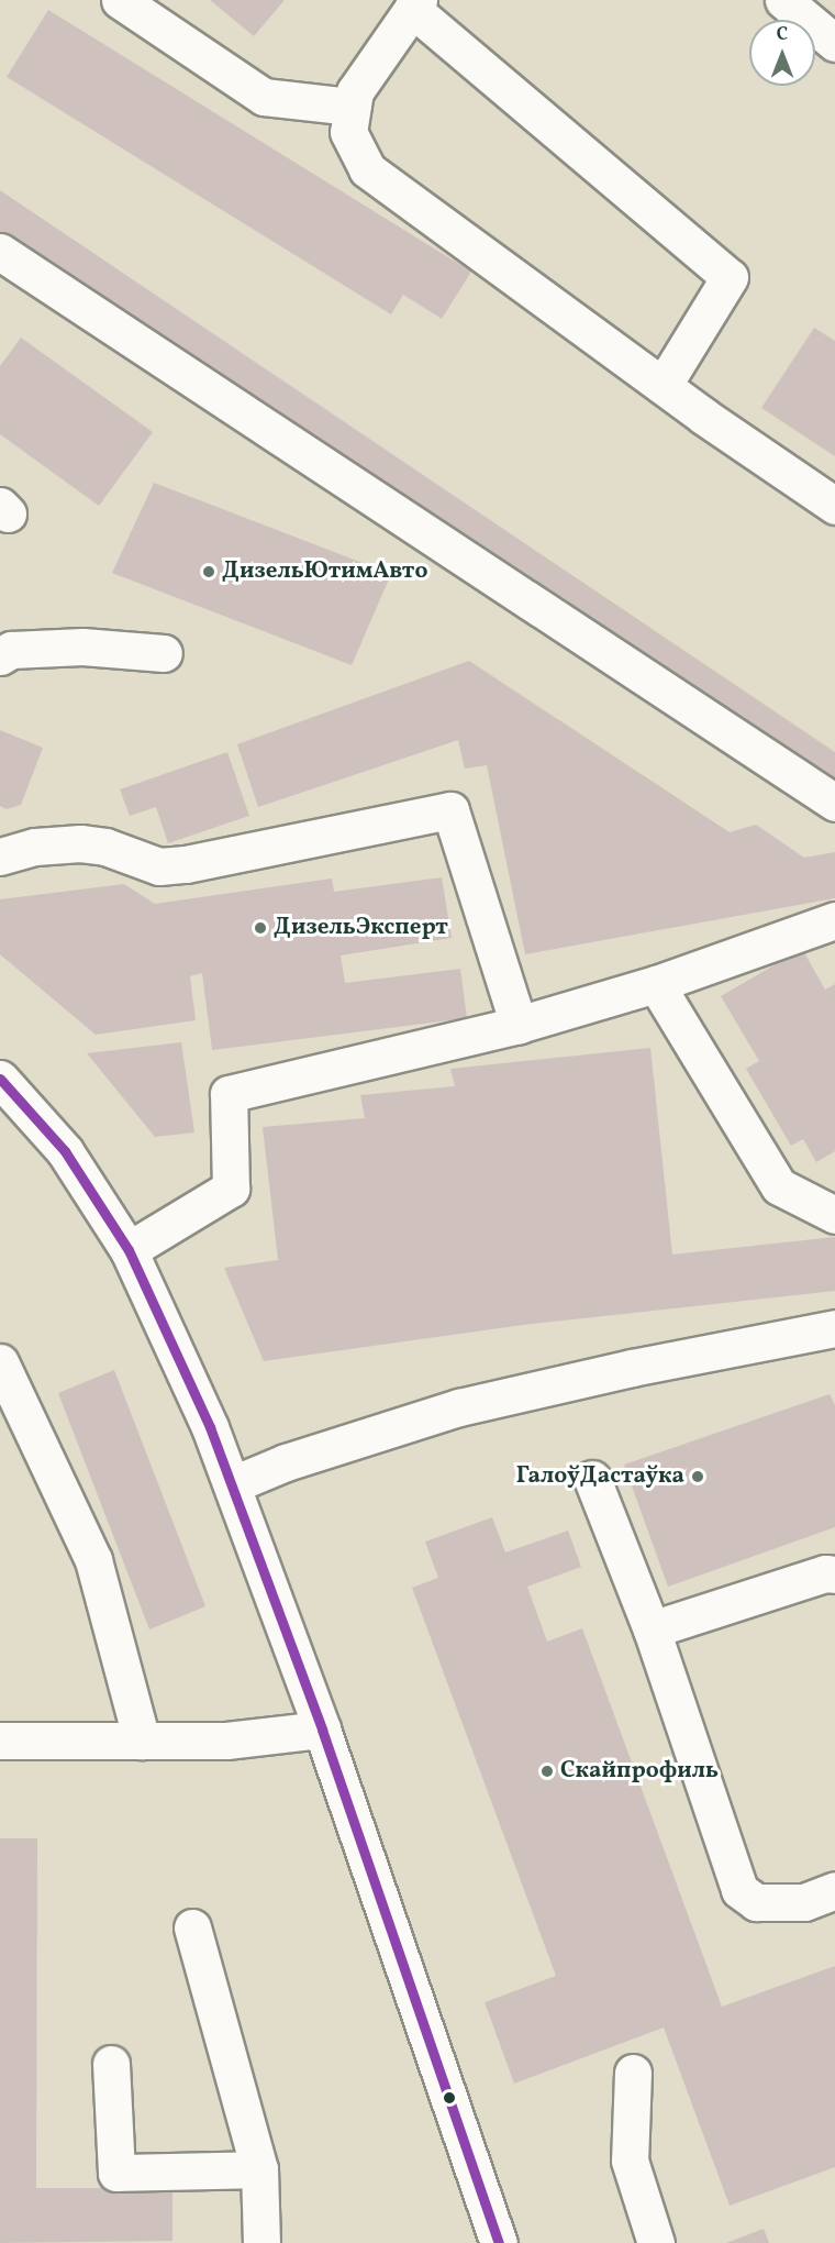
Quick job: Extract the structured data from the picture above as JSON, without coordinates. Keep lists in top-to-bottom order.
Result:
{
  "places": [
    "ДизельЮтимАвто",
    "ДизельЭксперт",
    "ГалоўДастаўка",
    "Скайпрофиль"
  ],
  "north": "top"
}
